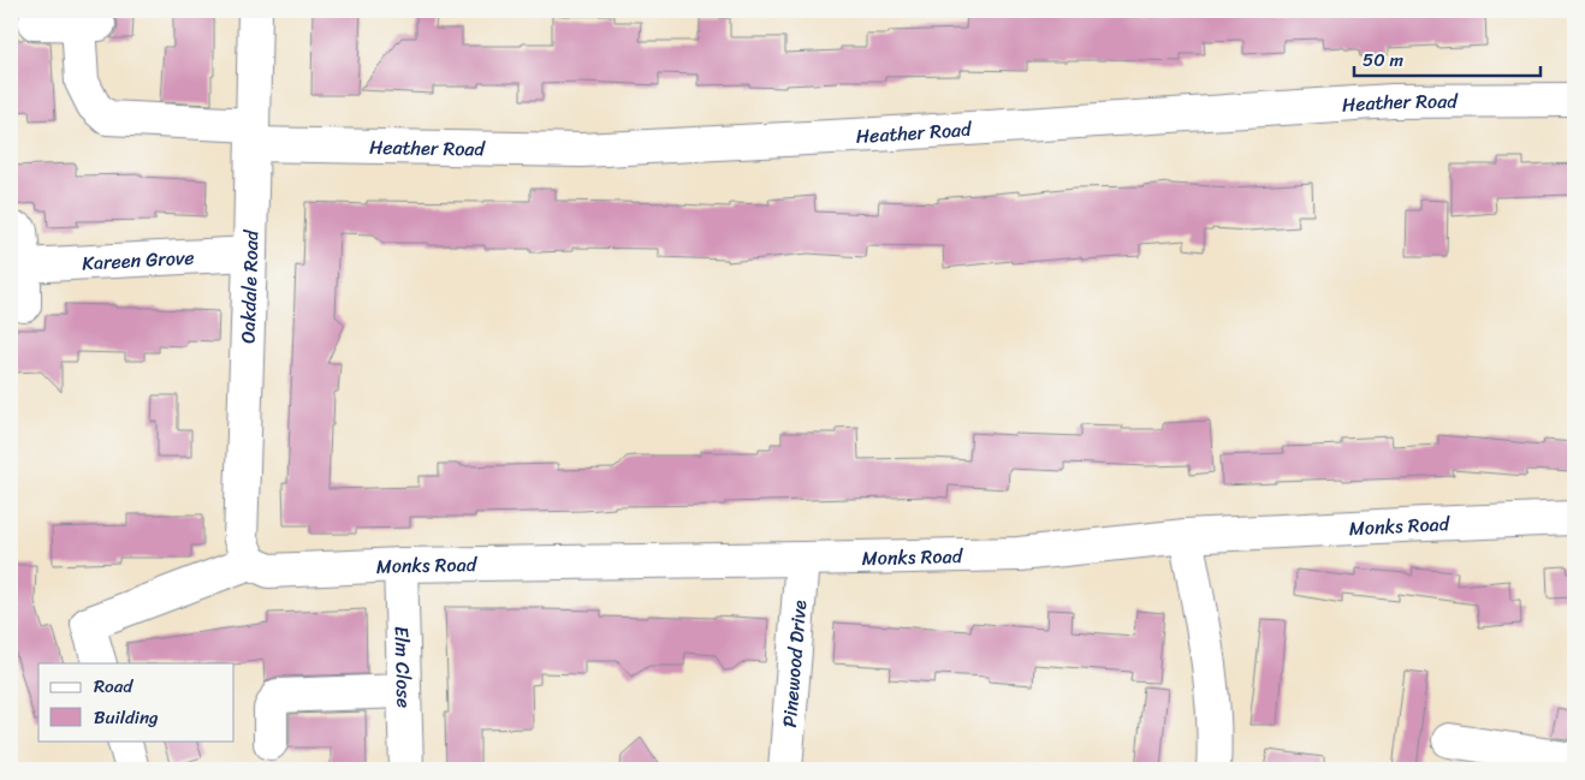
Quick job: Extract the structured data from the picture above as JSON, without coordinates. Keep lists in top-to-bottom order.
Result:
{
  "streets": {
    "street": [
      "Heather Road",
      "Kareen Grove",
      "Oakdale Road",
      "Monks Road",
      "Pinewood Drive",
      "Elm Close"
    ]
  },
  "crossings": [
    ["Heather Road", "Oakdale Road"],
    ["Kareen Grove", "Oakdale Road"],
    ["Oakdale Road", "Monks Road"],
    ["Monks Road", "Pinewood Drive"],
    ["Monks Road", "Elm Close"]
  ],
  "legend": ["Road", "Building"],
  "scale_bar": "50 m"
}
